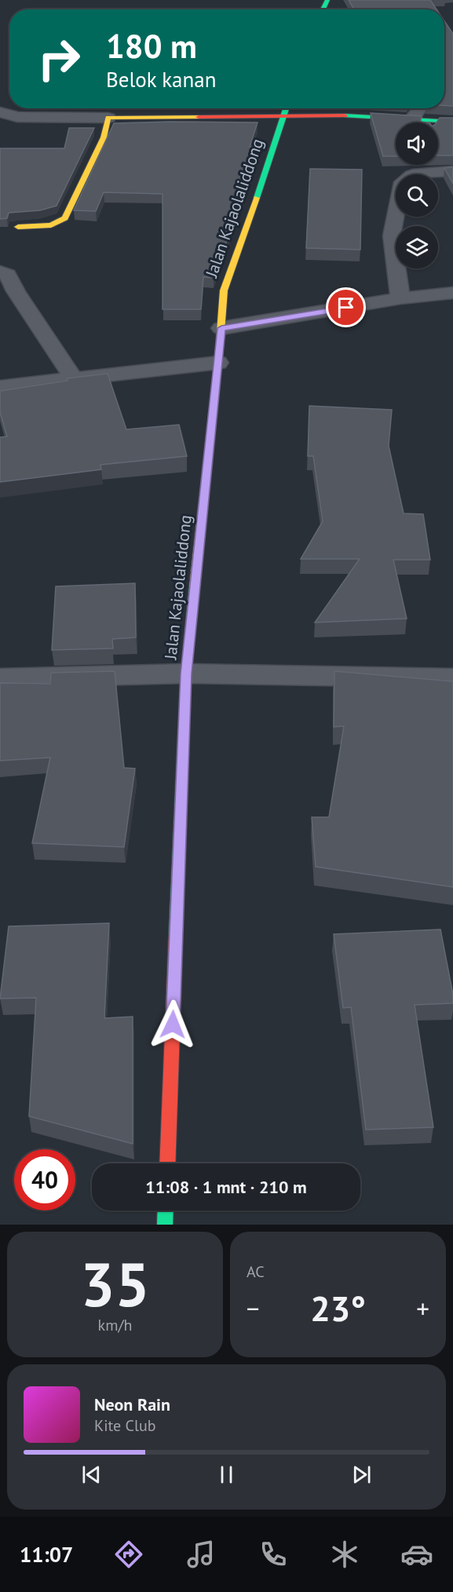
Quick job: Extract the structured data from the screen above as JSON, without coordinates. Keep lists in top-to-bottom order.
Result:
{
  "streets": {
    "street": ["Jalan Kajaolaliddong"]
  },
  "page": {
    "turn": ["180 m", "Belok kanan"],
    "limit": "40",
    "trip": "11:08 · 1 mnt · 210 m",
    "tile": [
      ["35", "km/h"],
      "AC"
    ],
    "heat": ["−", "23°", "+"],
    "song": ["Neon Rain", "Kite Club"],
    "tabs": "11:07"
  }
}
